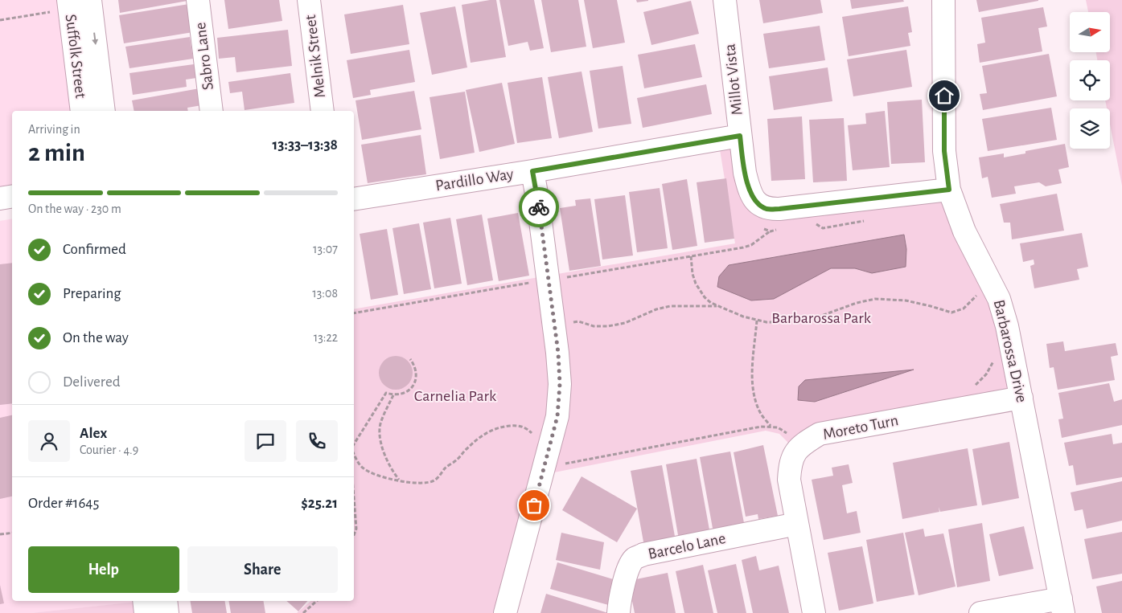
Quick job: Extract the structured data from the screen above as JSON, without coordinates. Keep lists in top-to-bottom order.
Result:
{
  "streets": {
    "street": [
      "Suffolk Street",
      "Sabro Lane",
      "Melnik Street",
      "Millot Vista",
      "Pardillo Way",
      "Barbarossa Drive",
      "Moreto Turn",
      "Barcelo Lane"
    ]
  },
  "crossings": [
    ["Millot Vista", "Pardillo Way"],
    ["Millot Vista", "Barbarossa Drive"],
    ["Barbarossa Drive", "Moreto Turn"],
    ["Moreto Turn", "Barcelo Lane"]
  ],
  "parks": ["Barbarossa Park", "Carnelia Park"],
  "north": "right",
  "page": {
    "heading": ["2 min", "Arriving in", "13:33–13:38"],
    "panel": [
      "Alex",
      "Courier · 4.9",
      "Order #1645",
      "$25.21"
    ],
    "bar": "On the way · 230 m",
    "list": [
      ["Confirmed", "13:07"],
      ["Preparing", "13:08"],
      ["On the way", "13:22"],
      "Delivered"
    ],
    "buttons": ["Help", "Share"]
  }
}
